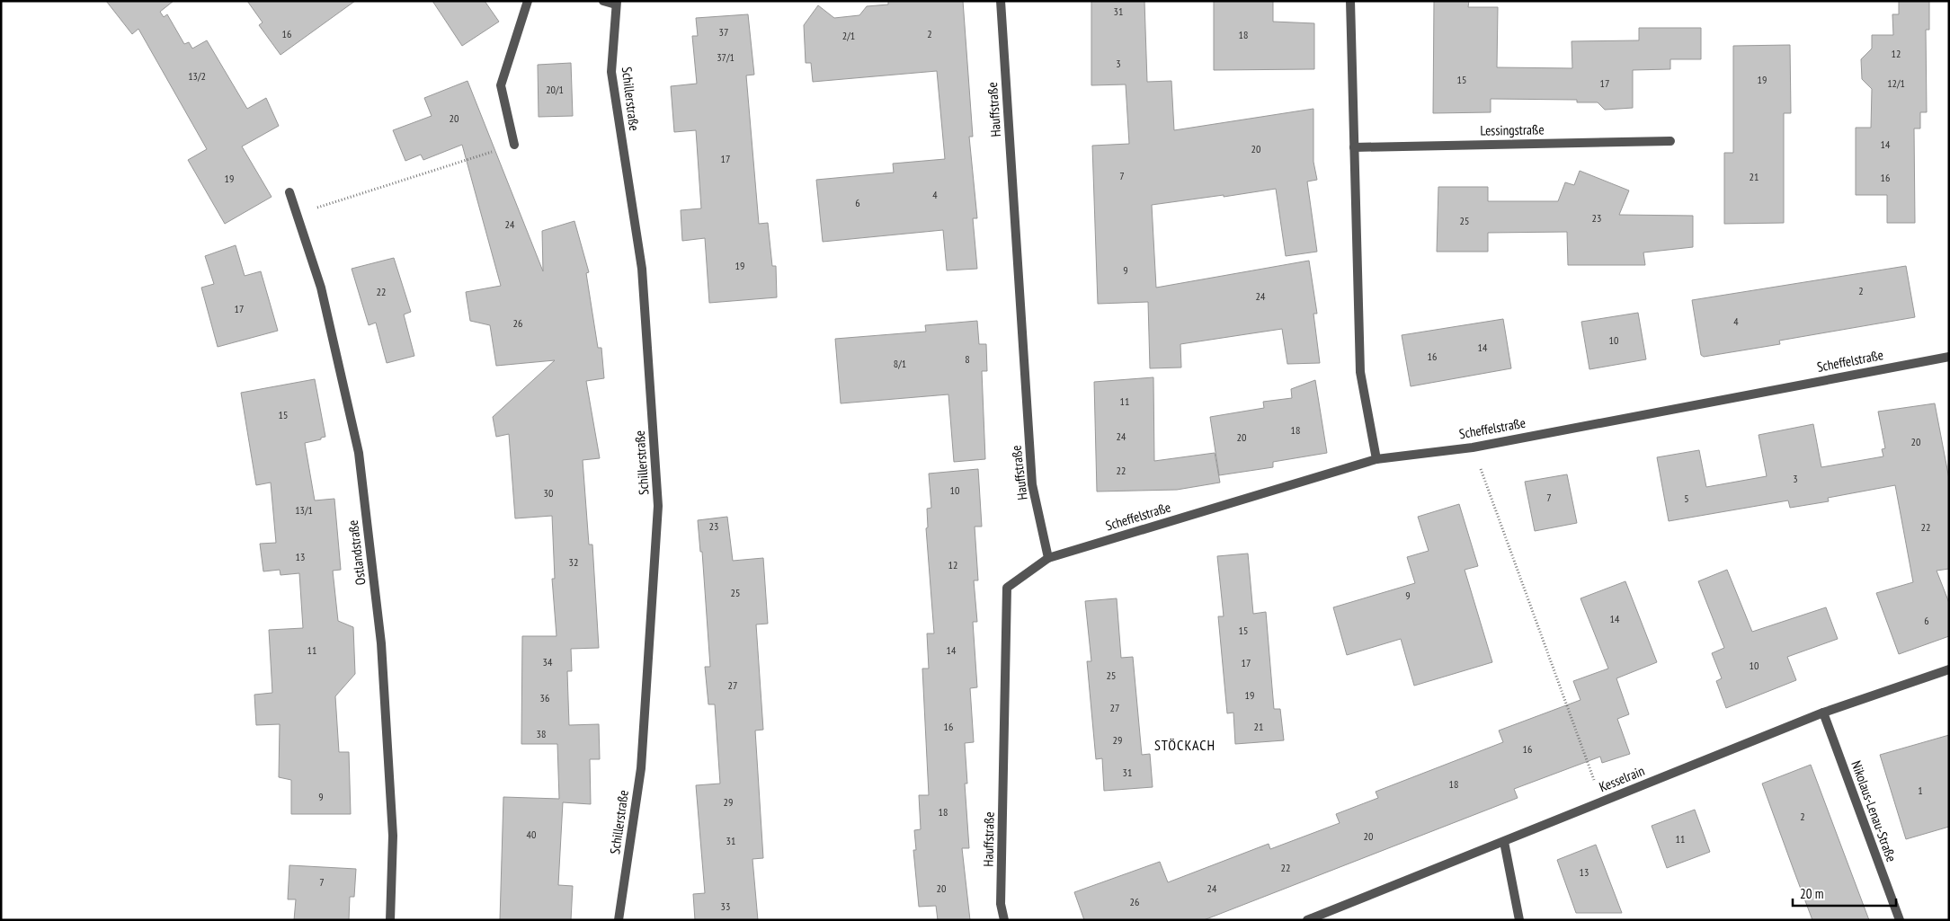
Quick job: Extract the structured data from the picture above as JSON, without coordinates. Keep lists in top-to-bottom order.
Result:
{
  "streets": {
    "street": [
      "Schillerstraße",
      "Hauffstraße",
      "Lessingstraße",
      "Scheffelstraße",
      "Ostlandstraße",
      "Kesselrain",
      "Nikolaus-Lenau-Straße"
    ]
  },
  "crossings": [
    ["Hauffstraße", "Scheffelstraße"],
    ["Kesselrain", "Nikolaus-Lenau-Straße"]
  ],
  "districts": ["STÖCKACH"],
  "house_numbers": [
    "31",
    "37",
    "16",
    "2",
    "18",
    "2/1",
    "12",
    "37/1",
    "3",
    "13/2",
    "15",
    "19",
    "17",
    "12/1",
    "20/1",
    "20",
    "14",
    "20",
    "17",
    "7",
    "21",
    "16",
    "19",
    "4",
    "6",
    "23",
    "25",
    "24",
    "19",
    "9",
    "2",
    "22",
    "24",
    "17",
    "4",
    "26",
    "10",
    "14",
    "16",
    "8",
    "8/1",
    "11",
    "15",
    "18",
    "24",
    "20",
    "20",
    "22",
    "3",
    "10",
    "30",
    "7",
    "5",
    "13/1",
    "23",
    "22",
    "13",
    "32",
    "12",
    "25",
    "9",
    "14",
    "6",
    "15",
    "11",
    "14",
    "34",
    "17",
    "10",
    "25",
    "27",
    "19",
    "36",
    "27",
    "16",
    "21",
    "38",
    "29",
    "16",
    "31",
    "18",
    "1",
    "9",
    "29",
    "18",
    "2",
    "40",
    "20",
    "11",
    "31",
    "22",
    "13",
    "7",
    "20",
    "24",
    "26",
    "33"
  ],
  "scale_bar": "20 m"
}
